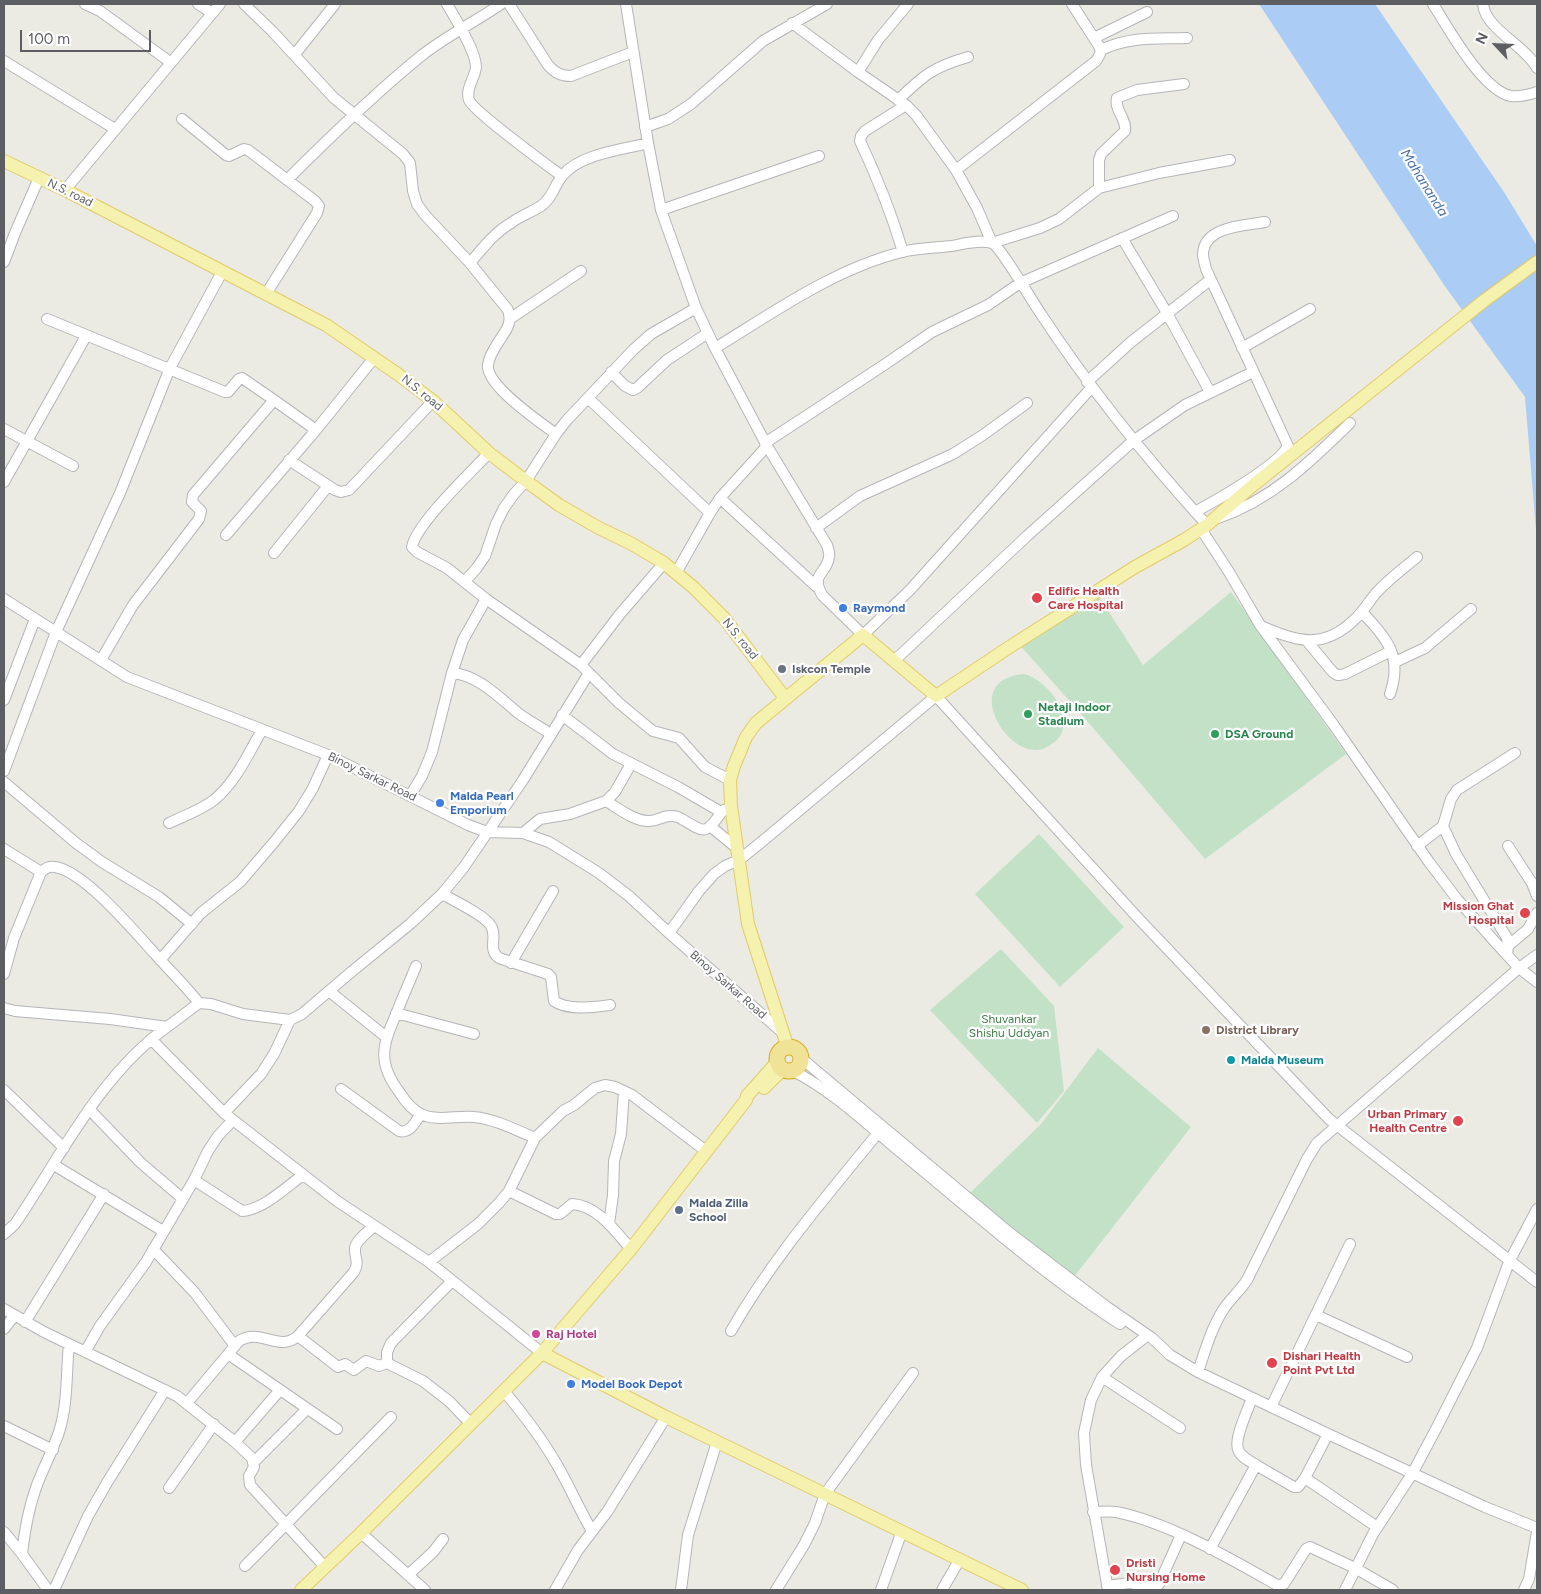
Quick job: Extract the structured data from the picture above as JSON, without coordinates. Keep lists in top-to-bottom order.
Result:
{
  "streets": {
    "main road": ["N.S. road"],
    "street": ["Binoy Sarkar Road"]
  },
  "water": ["Mahananda"],
  "parks": ["Shuvankar Shishu Uddyan"],
  "places": [
    "Edific Health Care Hospital",
    "Raymond",
    "Iskcon Temple",
    "Netaji Indoor Stadium",
    "DSA Ground",
    "Malda Pearl Emporium",
    "Mission Ghat Hospital",
    "District Library",
    "Malda Museum",
    "Urban Primary Health Centre",
    "Malda Zilla School",
    "Raj Hotel",
    "Dishari Health Point Pvt Ltd",
    "Model Book Depot",
    "Dristi Nursing Home"
  ],
  "scale_bar": "100 m",
  "north": "top left"
}
